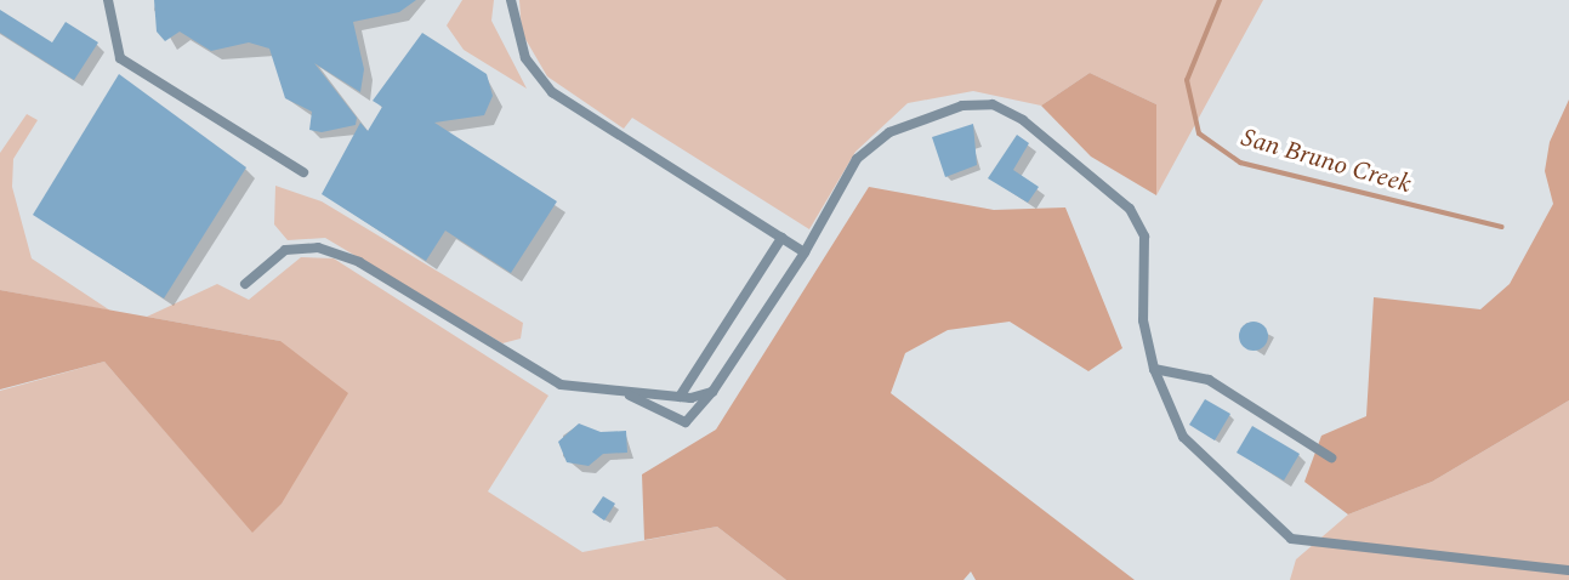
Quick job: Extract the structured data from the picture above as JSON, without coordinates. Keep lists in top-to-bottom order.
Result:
{
  "water": ["San Bruno Creek"]
}
